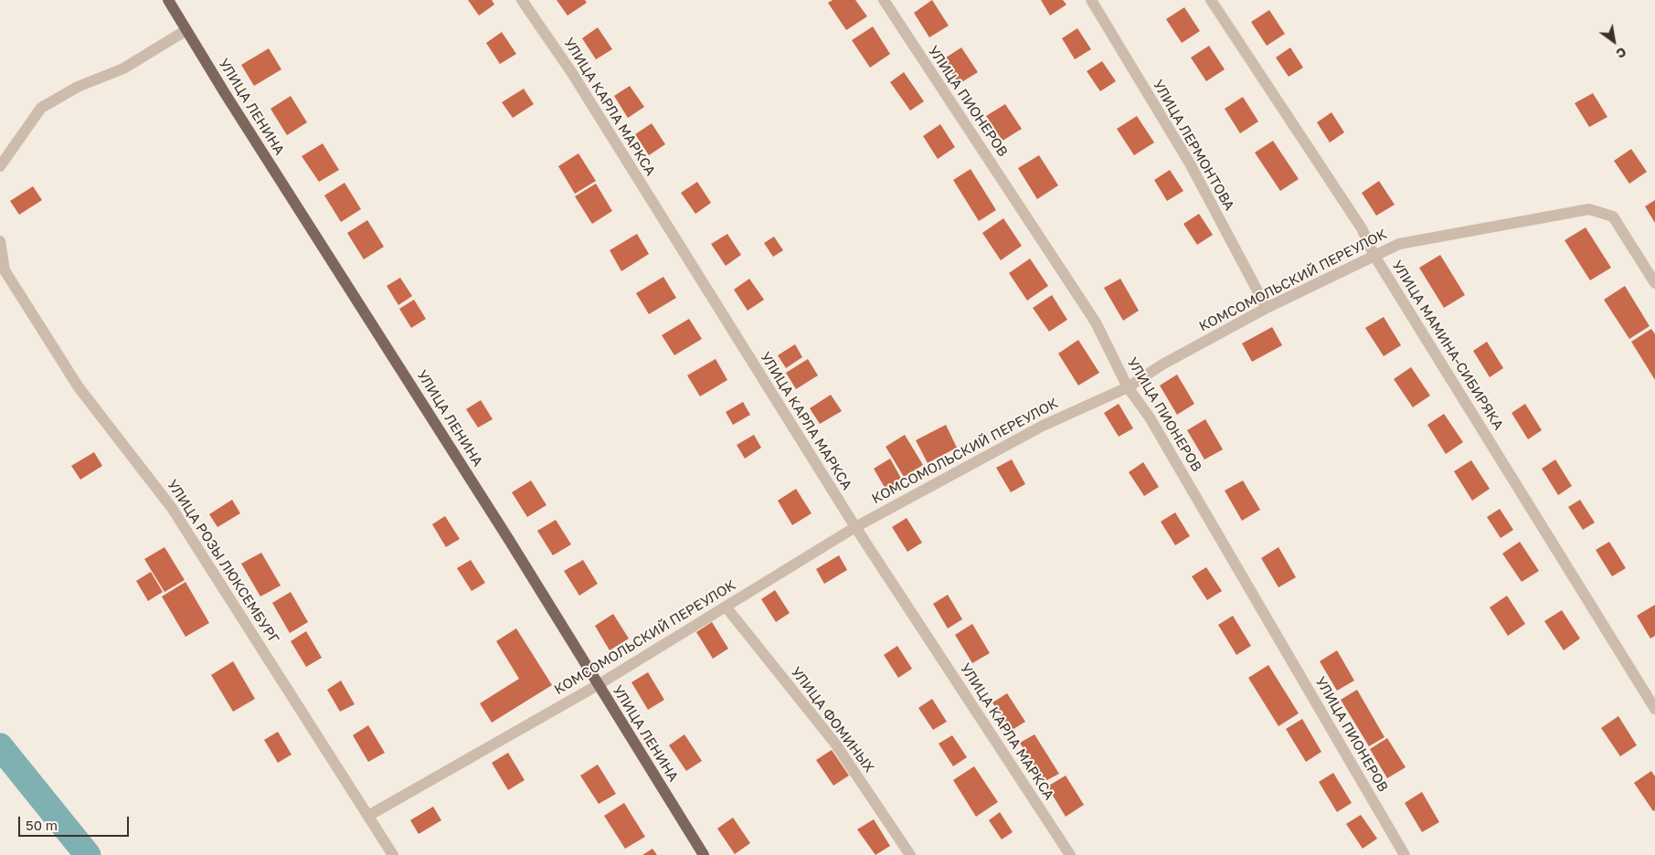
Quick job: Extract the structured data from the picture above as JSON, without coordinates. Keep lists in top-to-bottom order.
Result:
{
  "streets": {
    "main road": ["УЛИЦА ЛЕНИНА"],
    "street": [
      "УЛИЦА ПИОНЕРОВ",
      "УЛИЦА КАРЛА МАРКСА",
      "УЛИЦА ЛЕРМОНТОВА",
      "КОМСОМОЛЬСКИЙ ПЕРЕУЛОК",
      "УЛИЦА МАМИНА-СИБИРЯКА",
      "УЛИЦА РОЗЫ ЛЮКСЕМБУРГ",
      "УЛИЦА ФОМИНЫХ"
    ]
  },
  "crossings": [
    ["УЛИЦА ПИОНЕРОВ", "КОМСОМОЛЬСКИЙ ПЕРЕУЛОК"],
    ["УЛИЦА ЛЕНИНА", "КОМСОМОЛЬСКИЙ ПЕРЕУЛОК"],
    ["УЛИЦА КАРЛА МАРКСА", "КОМСОМОЛЬСКИЙ ПЕРЕУЛОК"],
    ["УЛИЦА ЛЕРМОНТОВА", "КОМСОМОЛЬСКИЙ ПЕРЕУЛОК"],
    ["КОМСОМОЛЬСКИЙ ПЕРЕУЛОК", "УЛИЦА МАМИНА-СИБИРЯКА"],
    ["КОМСОМОЛЬСКИЙ ПЕРЕУЛОК", "УЛИЦА РОЗЫ ЛЮКСЕМБУРГ"],
    ["КОМСОМОЛЬСКИЙ ПЕРЕУЛОК", "УЛИЦА ФОМИНЫХ"]
  ],
  "scale_bar": "50 m",
  "north": "bottom right"
}
